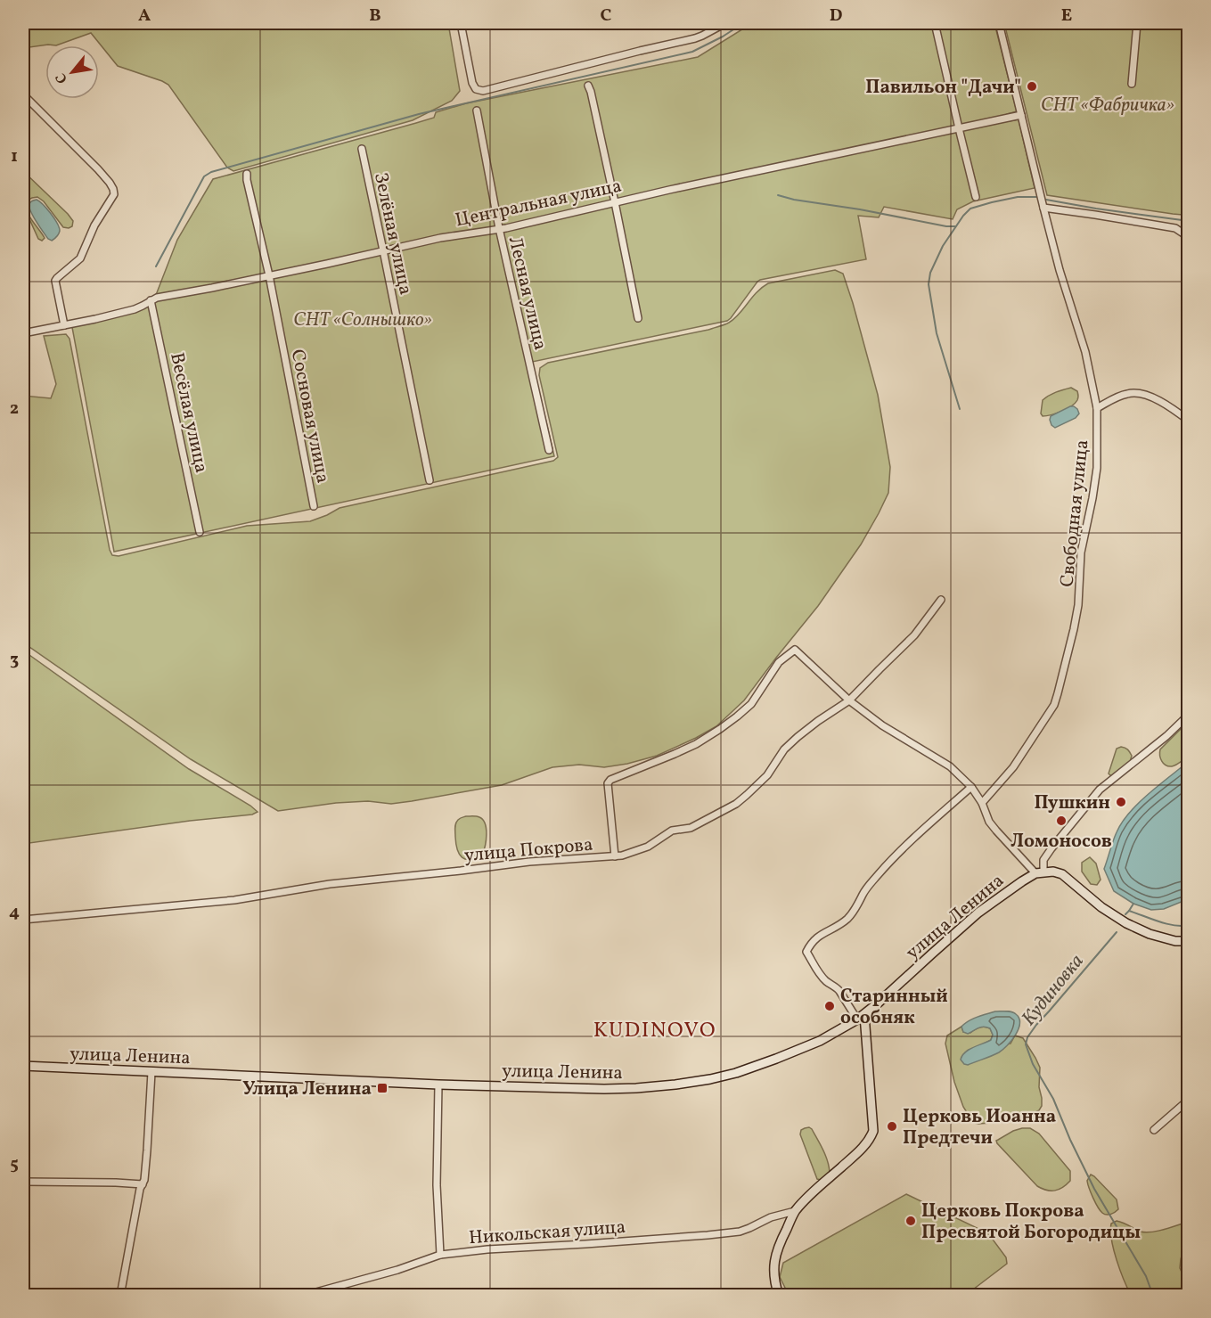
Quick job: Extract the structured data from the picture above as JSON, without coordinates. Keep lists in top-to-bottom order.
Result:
{
  "streets": {
    "main road": ["улица Ленина"],
    "street": [
      "Центральная улица",
      "Зелёная улица",
      "Лесная улица",
      "Весёлая улица",
      "Сосновая улица",
      "Свободная улица",
      "улица Покрова",
      "Никольская улица"
    ]
  },
  "crossings": [
    ["Центральная улица", "Зелёная улица"],
    ["Центральная улица", "Лесная улица"],
    ["Центральная улица", "Весёлая улица"],
    ["Центральная улица", "Сосновая улица"],
    ["Центральная улица", "Свободная улица"]
  ],
  "districts": ["KUDINOVO"],
  "water": ["Кудиновка"],
  "parks": ["СНТ «Фабричка»", "СНТ «Солнышко»"],
  "places": {
    "other": [
      "Павильон \"Дачи\"",
      "Пушкин",
      "Ломоносов",
      "Старинный особняк",
      "Церковь Иоанна Предтечи",
      "Церковь Покрова Пресвятой Богородицы"
    ],
    "transit": ["Улица Ленина"]
  },
  "north": "bottom left",
  "grid": {
    "columns": [
      "A",
      "B",
      "C",
      "D",
      "E"
    ],
    "rows": [
      "1",
      "2",
      "3",
      "4",
      "5"
    ]
  }
}
